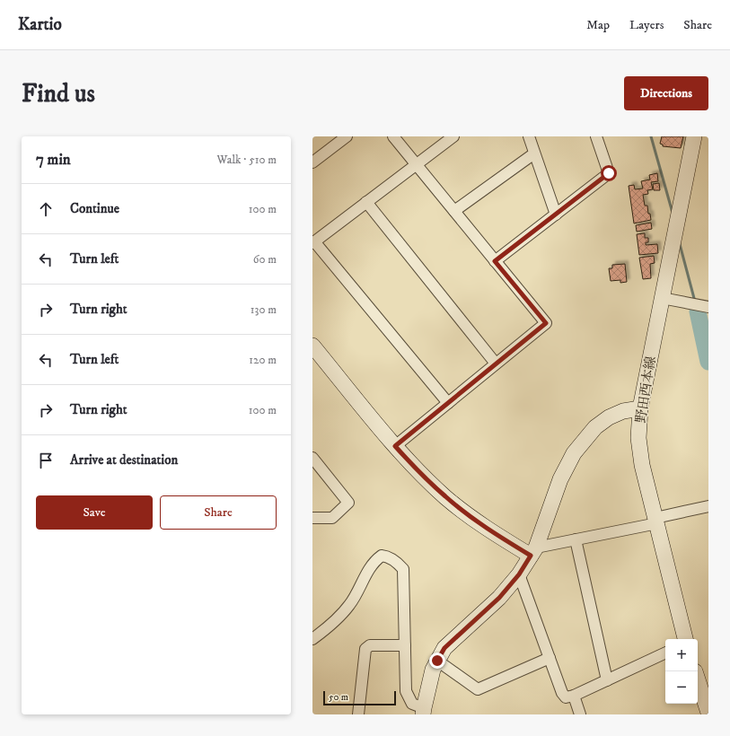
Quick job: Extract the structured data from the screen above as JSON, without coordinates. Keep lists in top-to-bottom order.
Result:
{
  "streets": {
    "street": ["野田西本線"]
  },
  "scale_bar": "50 m",
  "page": {
    "header": "Kartio",
    "nav": ["Map", "Layers", "Share"],
    "buttons": [
      "Directions",
      ["Save", "Share"]
    ],
    "title": "Find us",
    "heading": ["7 min", "Walk · 510 m"],
    "list": [
      ["Continue", "100 m"],
      ["Turn left", "60 m"],
      ["Turn right", "130 m"],
      ["Turn left", "120 m"],
      ["Turn right", "100 m"],
      "Arrive at destination"
    ],
    "map_buttons": ["+", "−"],
    "scale": "50 m"
  }
}
